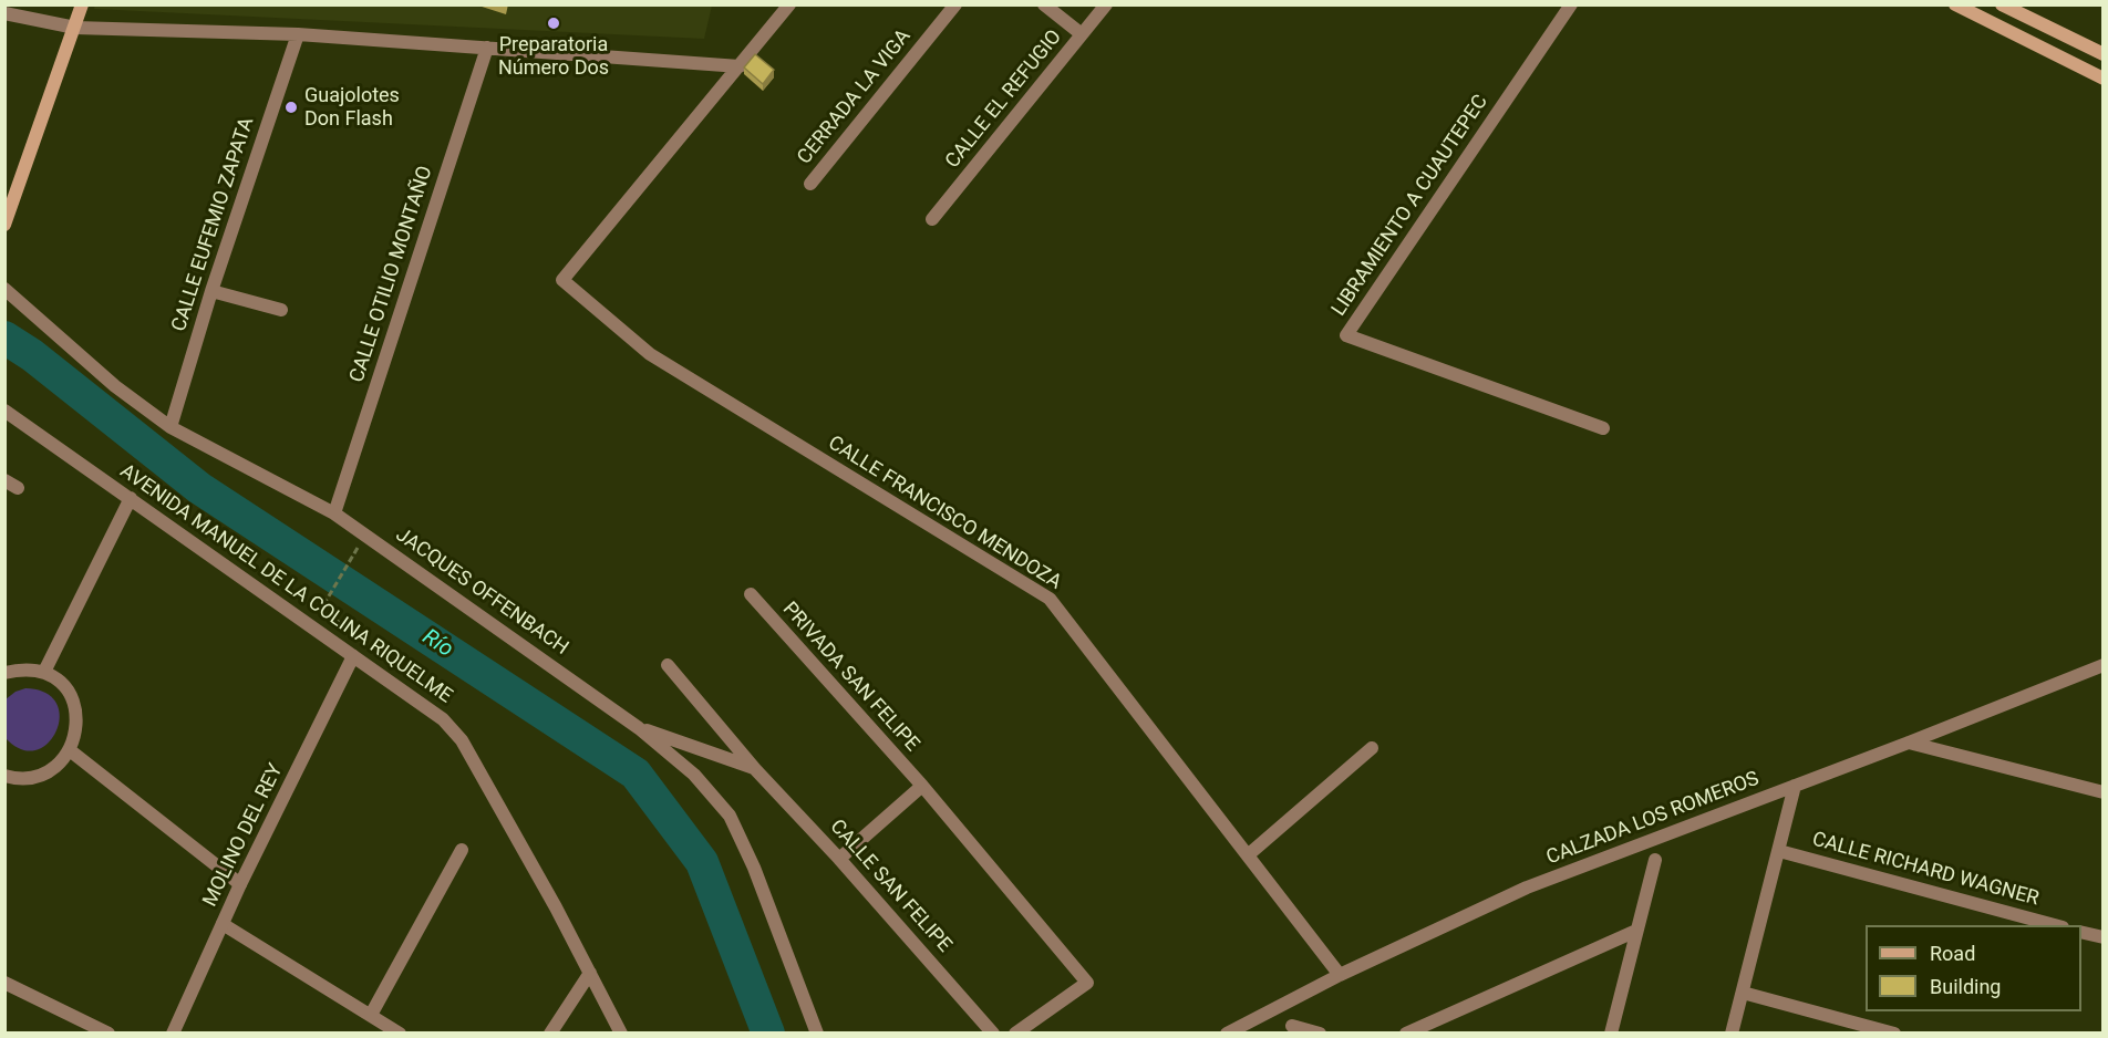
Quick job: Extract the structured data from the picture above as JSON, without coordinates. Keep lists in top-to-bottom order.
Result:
{
  "streets": {
    "street": [
      "CERRADA LA VIGA",
      "CALLE EL REFUGIO",
      "LIBRAMIENTO A CUAUTEPEC",
      "CALLE EUFEMIO ZAPATA",
      "CALLE OTILIO MONTAÑO",
      "CALLE FRANCISCO MENDOZA",
      "AVENIDA MANUEL DE LA COLINA RIQUELME",
      "JACQUES OFFENBACH",
      "PRIVADA SAN FELIPE",
      "CALZADA LOS ROMEROS",
      "MOLINO DEL REY",
      "CALLE RICHARD WAGNER",
      "CALLE SAN FELIPE"
    ]
  },
  "crossings": [
    ["CALLE EUFEMIO ZAPATA", "JACQUES OFFENBACH"],
    ["CALLE OTILIO MONTAÑO", "JACQUES OFFENBACH"],
    ["CALLE FRANCISCO MENDOZA", "CALZADA LOS ROMEROS"],
    ["AVENIDA MANUEL DE LA COLINA RIQUELME", "MOLINO DEL REY"]
  ],
  "water": ["Río"],
  "places": ["Preparatoria Número Dos", "Guajolotes Don Flash"],
  "legend": ["Road", "Building"]
}
